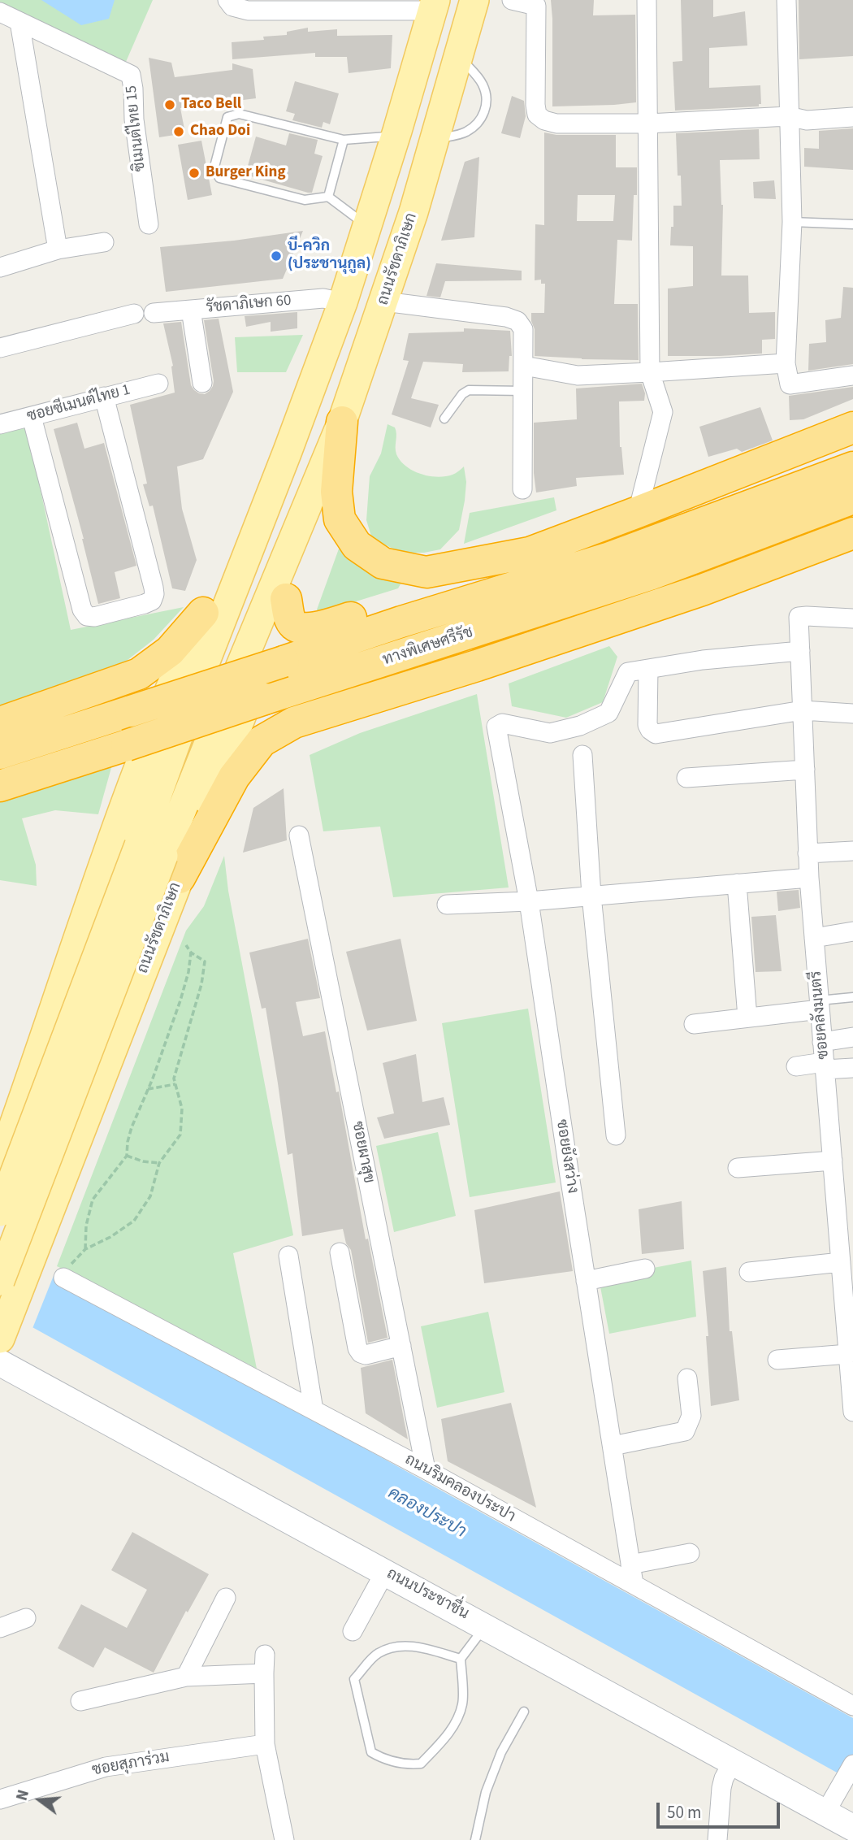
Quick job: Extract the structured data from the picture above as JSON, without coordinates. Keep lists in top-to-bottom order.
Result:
{
  "streets": {
    "highway": ["ทางพิเศษศรีรัช"],
    "main road": ["ถนนรัชดาภิเษก", "ถนนประชาชื่น"],
    "street": [
      "ซิเมนต์ไทย 15",
      "รัชดาภิเษก 60",
      "ซอยซีเมนต์ไทย 1",
      "ซอยคลังมนตรี",
      "ซอยผาสุข",
      "ซอยยังสว่าง",
      "ถนนริมคลองประปา",
      "ซอยสุภาร่วม"
    ]
  },
  "crossings": [
    ["ถนนรัชดาภิเษก", "รัชดาภิเษก 60"],
    ["ซอยผาสุข", "ถนนริมคลองประปา"],
    ["ซอยยังสว่าง", "ถนนริมคลองประปา"]
  ],
  "water": ["คลองประปา"],
  "places": [
    "Taco Bell",
    "Chao Doi",
    "Burger King",
    "บี-ควิก (ประชานุกูล)"
  ],
  "scale_bar": "50 m",
  "north": "left"
}
